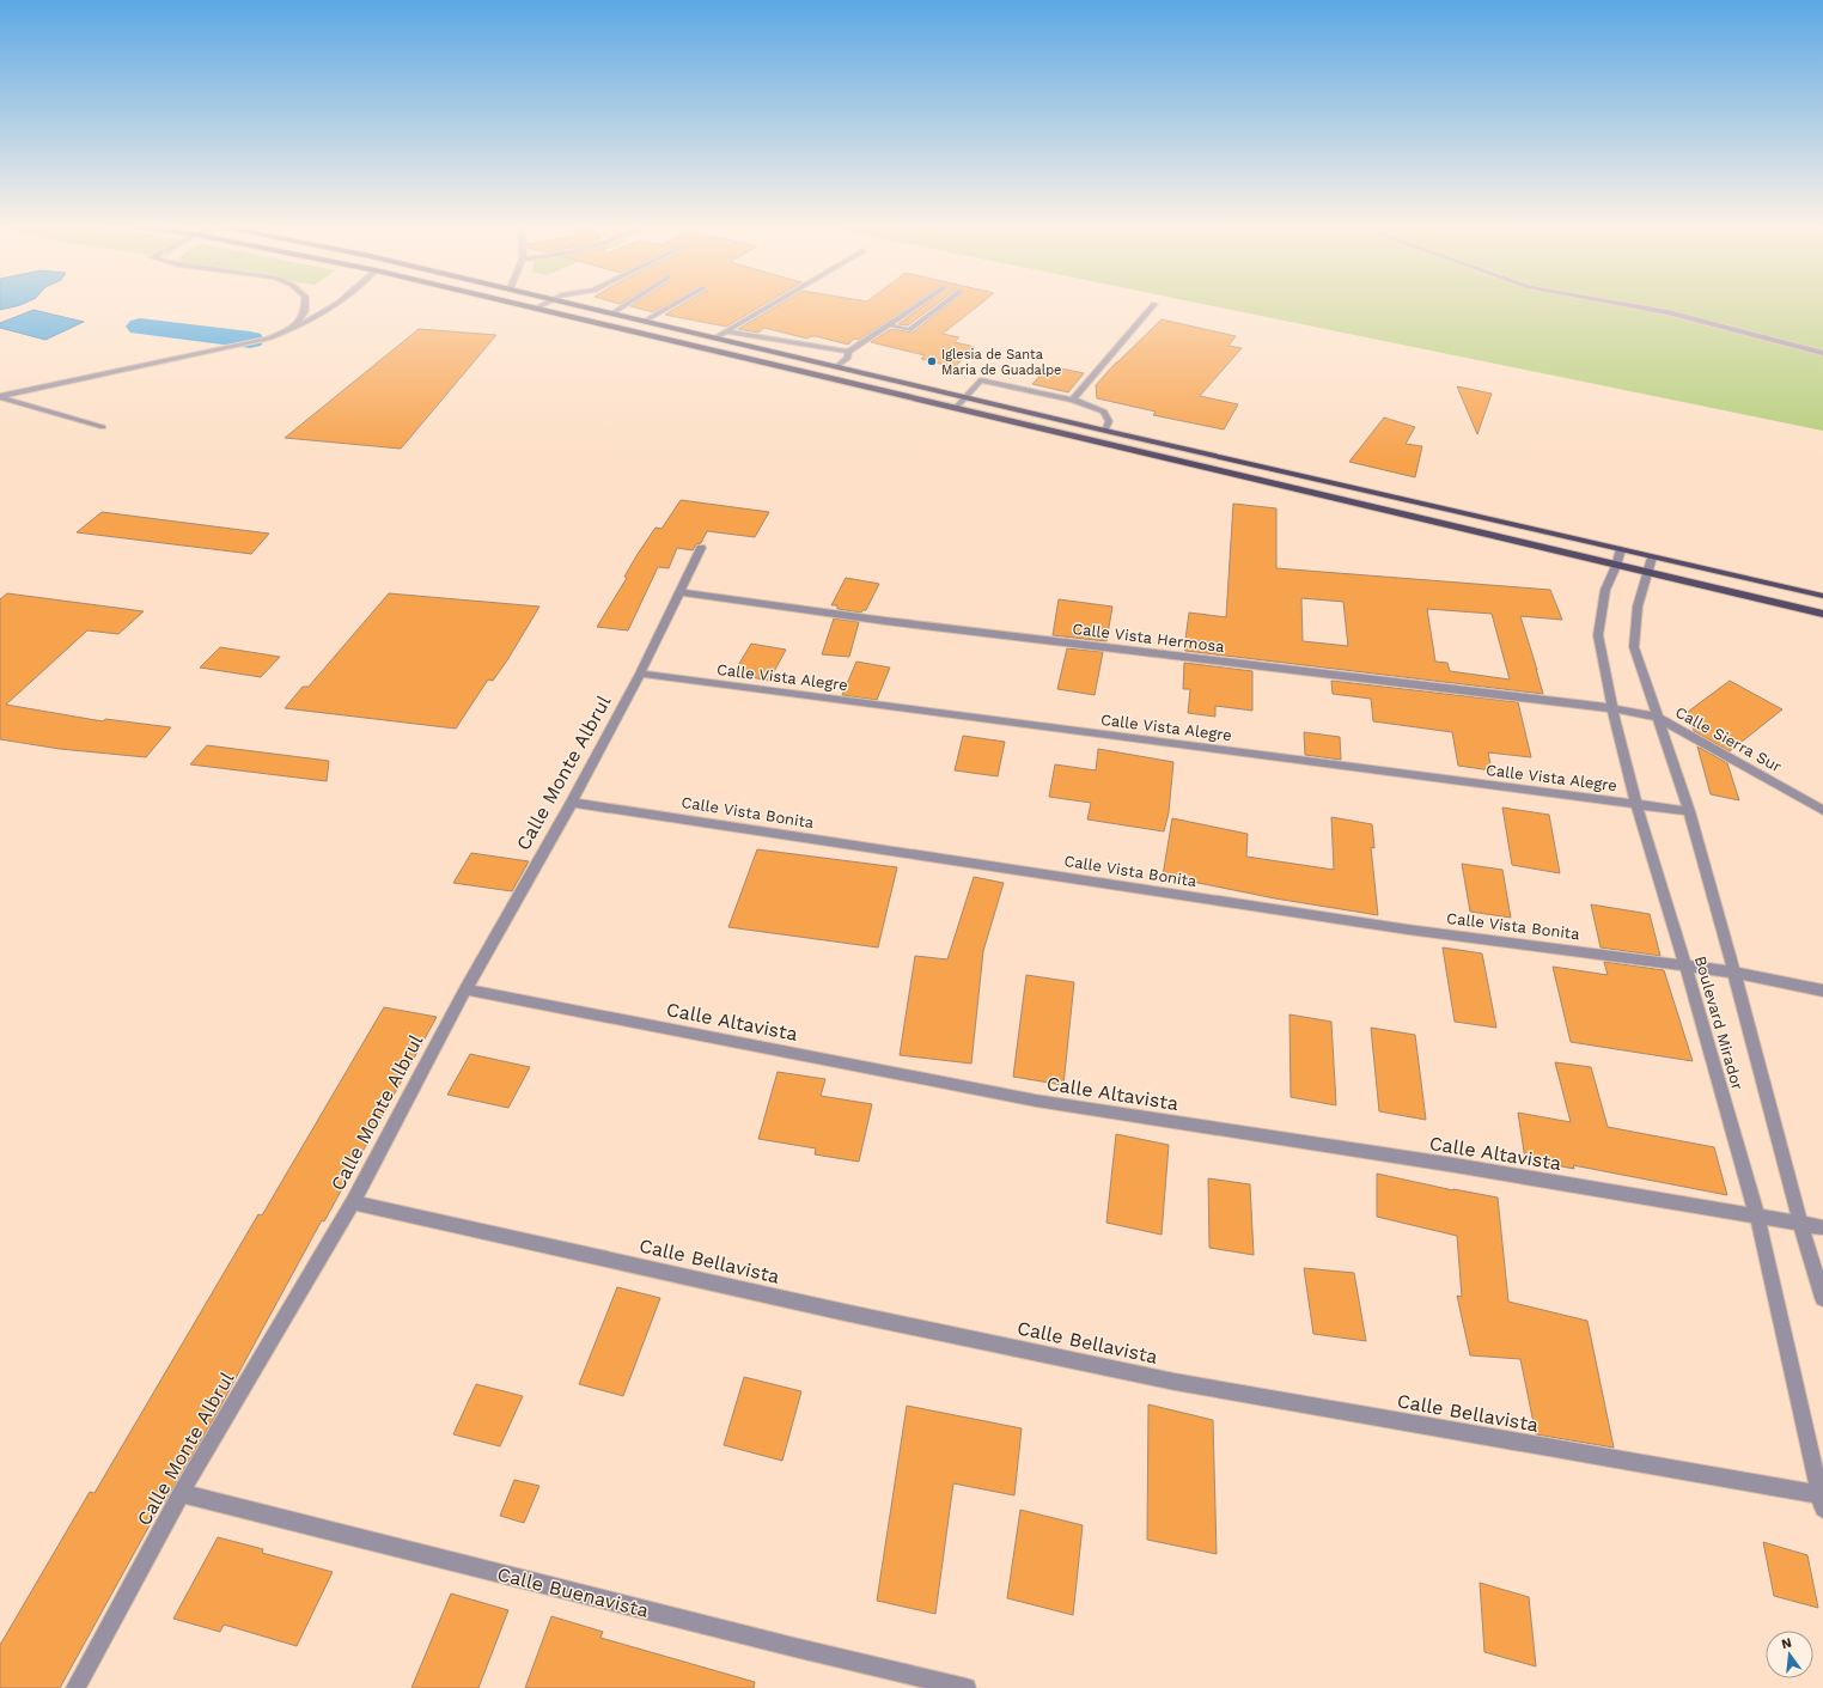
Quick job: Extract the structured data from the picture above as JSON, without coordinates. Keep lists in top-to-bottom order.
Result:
{
  "streets": {
    "street": [
      "Calle Vista Hermosa",
      "Calle Vista Alegre",
      "Calle Sierra Sur",
      "Calle Monte Albrul",
      "Calle Vista Bonita",
      "Calle Altavista",
      "Boulevard Mirador",
      "Calle Bellavista",
      "Calle Buenavista"
    ]
  },
  "crossings": [
    ["Calle Vista Hermosa", "Calle Sierra Sur"],
    ["Calle Vista Hermosa", "Calle Monte Albrul"],
    ["Calle Vista Hermosa", "Boulevard Mirador"],
    ["Calle Vista Alegre", "Calle Monte Albrul"],
    ["Calle Vista Alegre", "Boulevard Mirador"],
    ["Calle Sierra Sur", "Boulevard Mirador"],
    ["Calle Monte Albrul", "Calle Vista Bonita"],
    ["Calle Monte Albrul", "Calle Altavista"],
    ["Calle Monte Albrul", "Calle Bellavista"],
    ["Calle Monte Albrul", "Calle Buenavista"],
    ["Calle Vista Bonita", "Boulevard Mirador"],
    ["Calle Altavista", "Boulevard Mirador"],
    ["Boulevard Mirador", "Calle Bellavista"]
  ],
  "places": ["Iglesia de Santa Maria de Guadalpe"],
  "north": "top"
}
